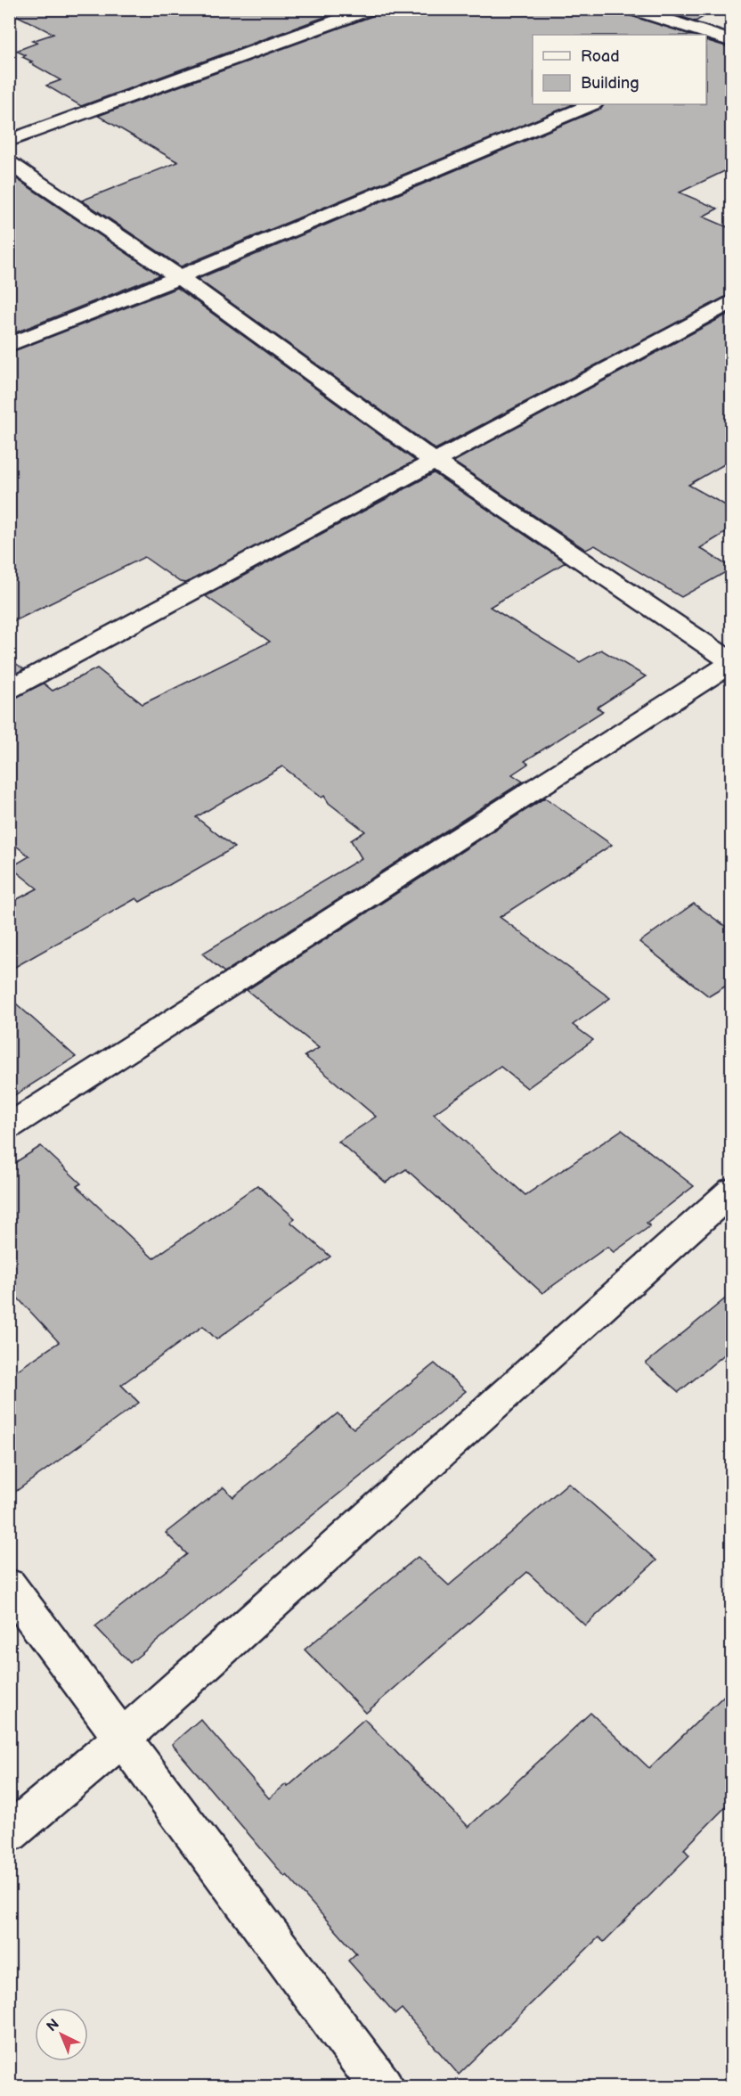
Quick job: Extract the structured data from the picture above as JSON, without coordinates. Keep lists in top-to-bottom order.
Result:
{
  "legend": ["Road", "Building"],
  "north": "top left"
}
